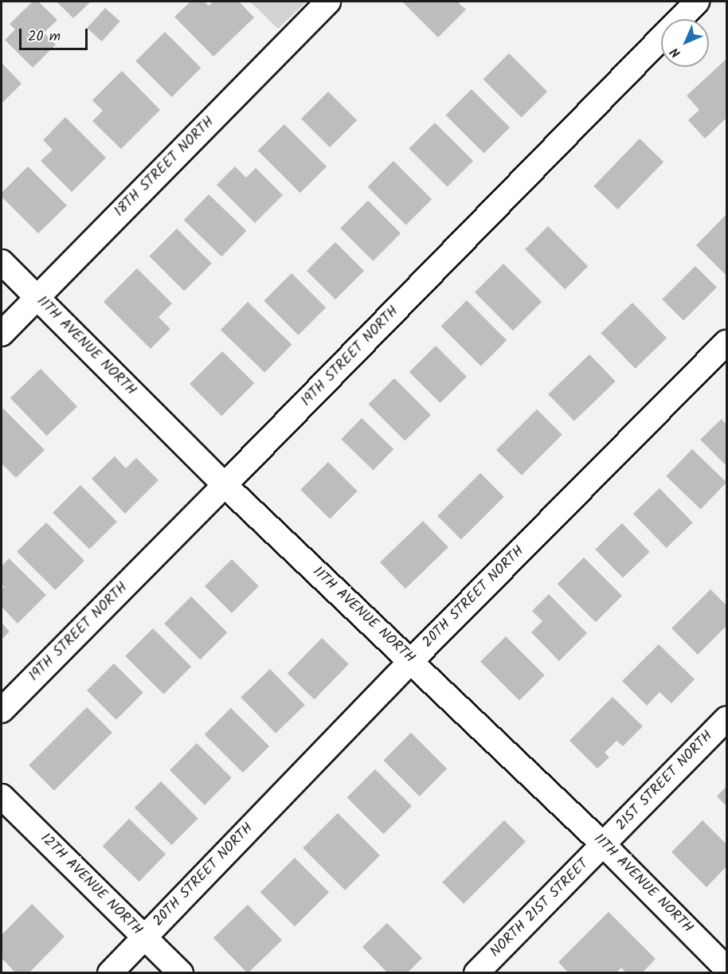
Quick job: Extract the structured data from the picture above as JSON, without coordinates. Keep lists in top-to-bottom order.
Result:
{
  "streets": {
    "street": [
      "18TH STREET NORTH",
      "11TH AVENUE NORTH",
      "19TH STREET NORTH",
      "20TH STREET NORTH",
      "21ST STREET NORTH",
      "12TH AVENUE NORTH",
      "NORTH 21ST STREET"
    ]
  },
  "crossings": [
    ["18TH STREET NORTH", "11TH AVENUE NORTH"],
    ["11TH AVENUE NORTH", "19TH STREET NORTH"],
    ["11TH AVENUE NORTH", "20TH STREET NORTH"],
    ["11TH AVENUE NORTH", "21ST STREET NORTH"],
    ["11TH AVENUE NORTH", "NORTH 21ST STREET"],
    ["20TH STREET NORTH", "12TH AVENUE NORTH"],
    ["21ST STREET NORTH", "NORTH 21ST STREET"]
  ],
  "scale_bar": "20 m",
  "north": "bottom left"
}
